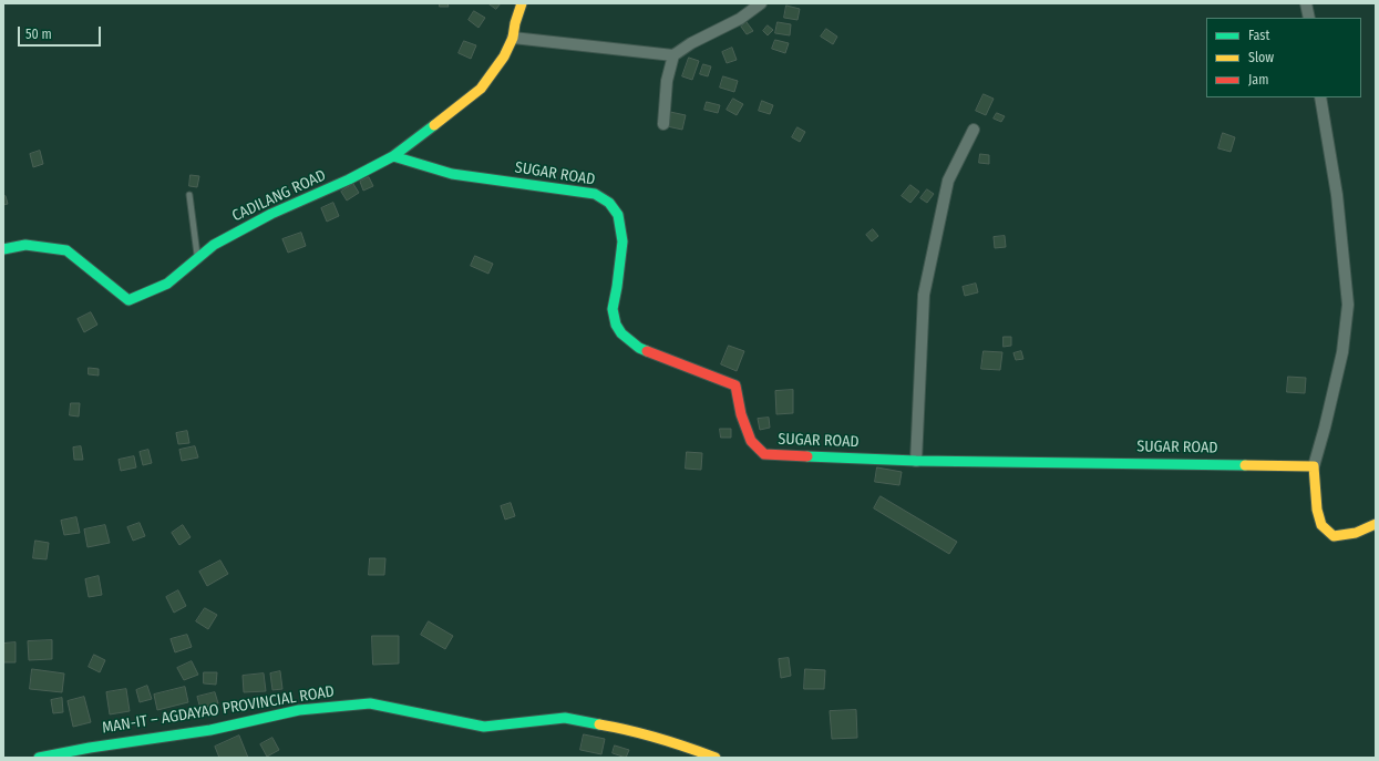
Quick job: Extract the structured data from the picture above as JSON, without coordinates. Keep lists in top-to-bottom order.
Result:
{
  "streets": {
    "street": ["SUGAR ROAD", "CADILANG ROAD", "MAN-IT – AGDAYAO PROVINCIAL ROAD"]
  },
  "crossings": [
    ["SUGAR ROAD", "CADILANG ROAD"]
  ],
  "legend": ["Fast", "Slow", "Jam"],
  "scale_bar": "50 m"
}
